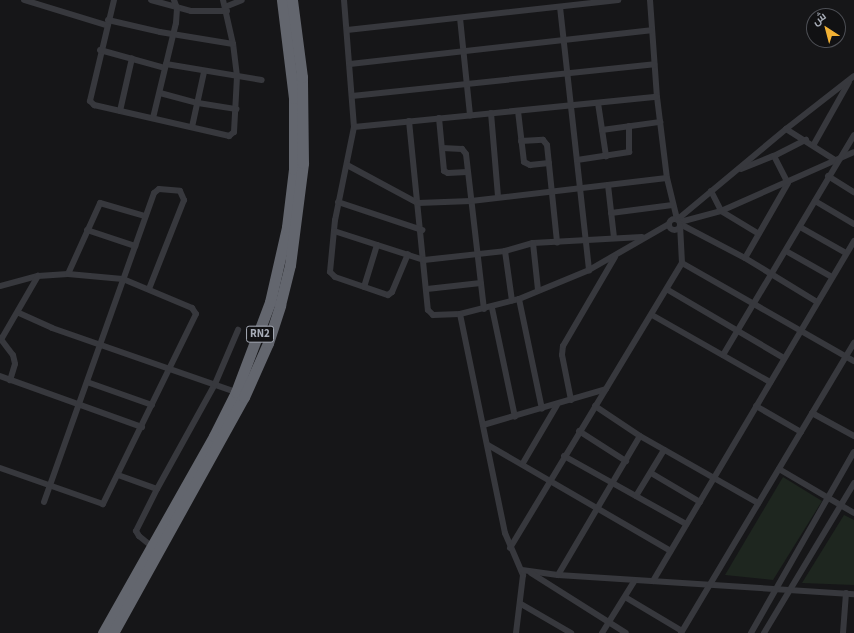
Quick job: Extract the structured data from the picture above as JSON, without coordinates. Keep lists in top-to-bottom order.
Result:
{
  "streets": {
    "highway": ["RN2"]
  },
  "north": "top left"
}
